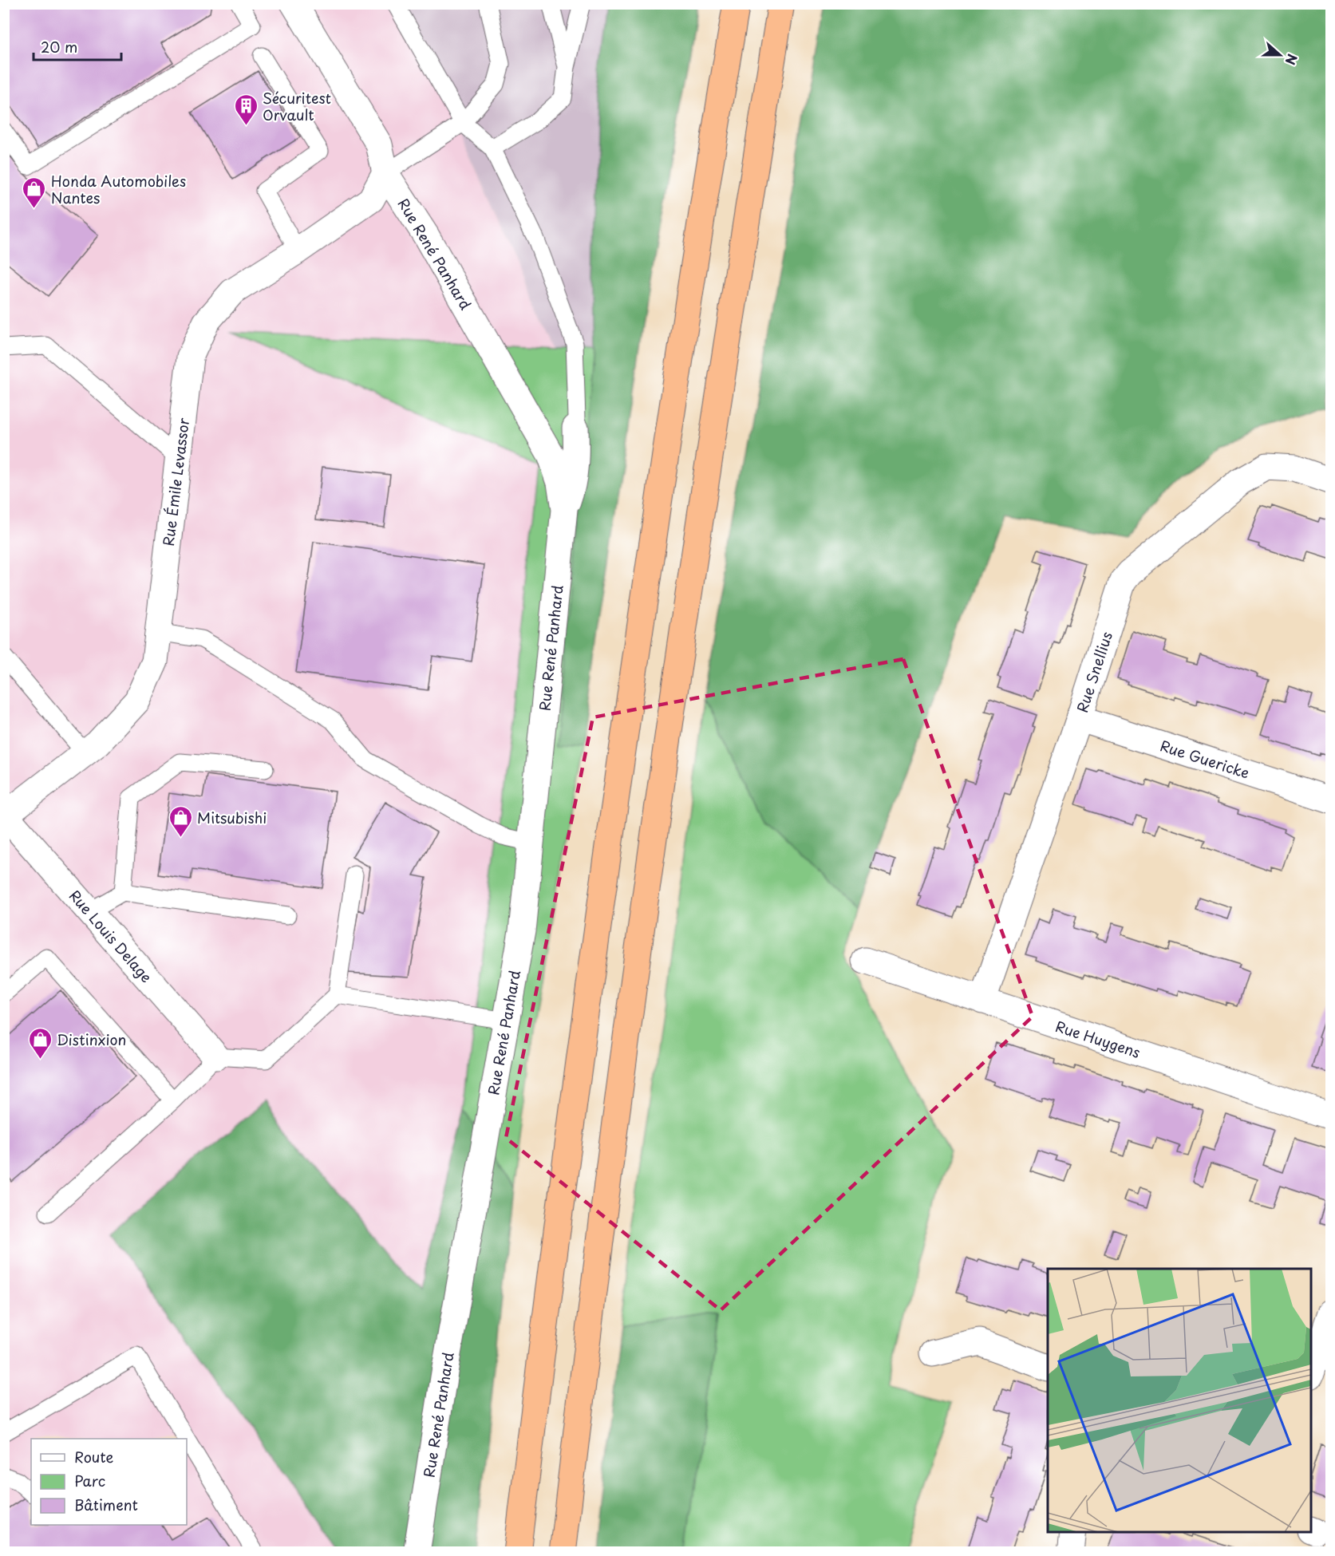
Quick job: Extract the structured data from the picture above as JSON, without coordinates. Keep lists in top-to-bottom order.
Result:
{
  "streets": {
    "street": [
      "Rue René Panhard",
      "Rue Émile Levassor",
      "Rue Snellius",
      "Rue Guericke",
      "Rue Louis Delage",
      "Rue Huygens"
    ]
  },
  "crossings": [
    ["Rue René Panhard", "Rue Émile Levassor"],
    ["Rue Émile Levassor", "Rue Louis Delage"],
    ["Rue Snellius", "Rue Guericke"],
    ["Rue Snellius", "Rue Huygens"]
  ],
  "places": {
    "building": ["Sécuritest Orvault"],
    "shop": ["Honda Automobiles Nantes", "Mitsubishi", "Distinxion"]
  },
  "legend": ["Route", "Parc", "Bâtiment"],
  "scale_bar": "20 m",
  "north": "right"
}
